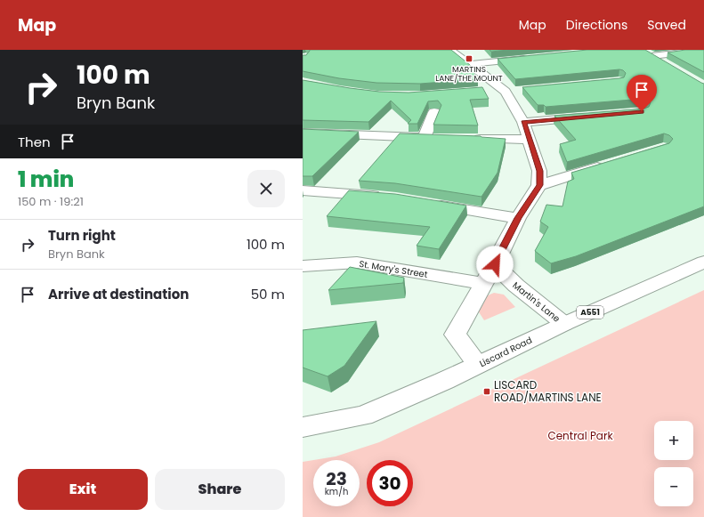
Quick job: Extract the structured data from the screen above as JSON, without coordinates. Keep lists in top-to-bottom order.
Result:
{
  "streets": {
    "street": [
      "St. Mary's Street",
      "Martin's Lane",
      "A551",
      "Liscard Road"
    ]
  },
  "crossings": [
    ["Martin's Lane", "Liscard Road"]
  ],
  "parks": ["Central Park"],
  "places": {
    "transit": ["MARTINS LANE/THE MOUNT", "LISCARD ROAD/MARTINS LANE"]
  },
  "page": {
    "header": "Map",
    "nav": ["Map", "Directions", "Saved"],
    "turn": ["100 m", "Bryn Bank"],
    "then": "Then",
    "heading": ["1 min", "150 m · 19:21"],
    "list": [
      {
        "name": "Turn right",
        "note": "Bryn Bank",
        "value": "100 m"
      },
      {
        "name": "Arrive at destination",
        "value": "50 m"
      }
    ],
    "map_buttons": ["+", "−"],
    "speed": "23 km/h",
    "limit": "30",
    "buttons": ["Exit", "Share"]
  }
}
